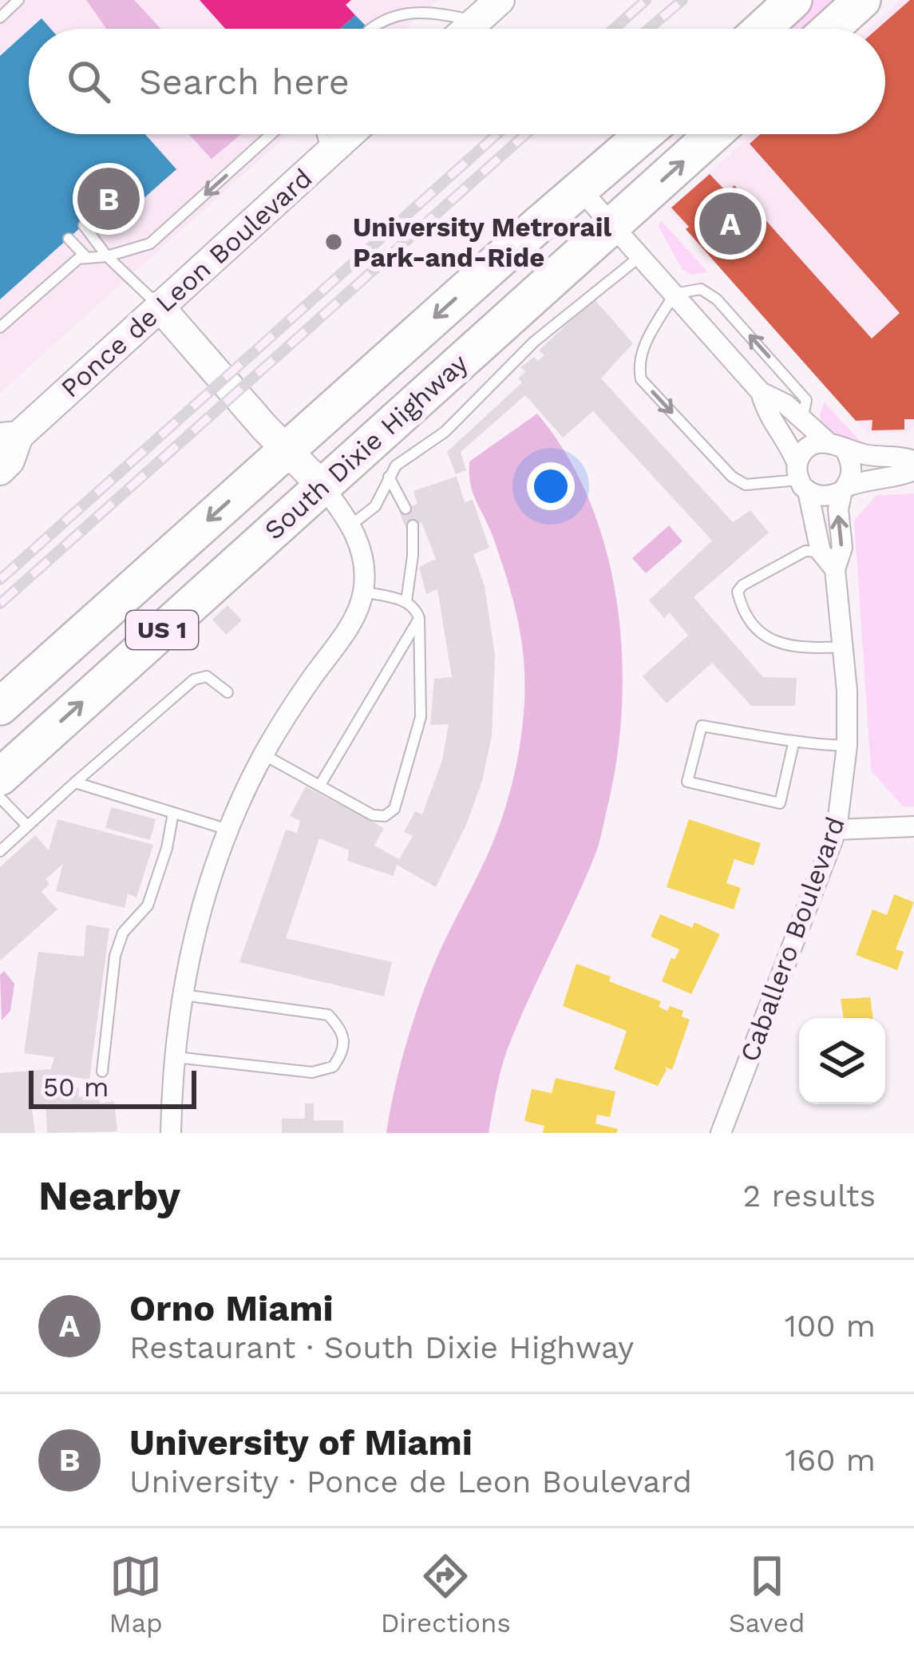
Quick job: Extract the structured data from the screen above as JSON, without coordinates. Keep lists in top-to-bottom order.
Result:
{
  "streets": {
    "highway": ["South Dixie Highway", "US 1"],
    "main road": ["Ponce de Leon Boulevard"],
    "street": ["Caballero Boulevard"]
  },
  "places": ["University Metrorail Park-and-Ride"],
  "scale_bar": "50 m",
  "page": {
    "search": "Search here",
    "pins": ["B", "A"],
    "scale": "50 m",
    "heading": ["Nearby", "2 results"],
    "list": [
      {
        "mark": "A",
        "name": "Orno Miami",
        "note": "Restaurant · South Dixie Highway",
        "value": "100 m"
      },
      {
        "mark": "B",
        "name": "University of Miami",
        "note": "University · Ponce de Leon Boulevard",
        "value": "160 m"
      }
    ],
    "nav": ["Map", "Directions", "Saved"]
  }
}
